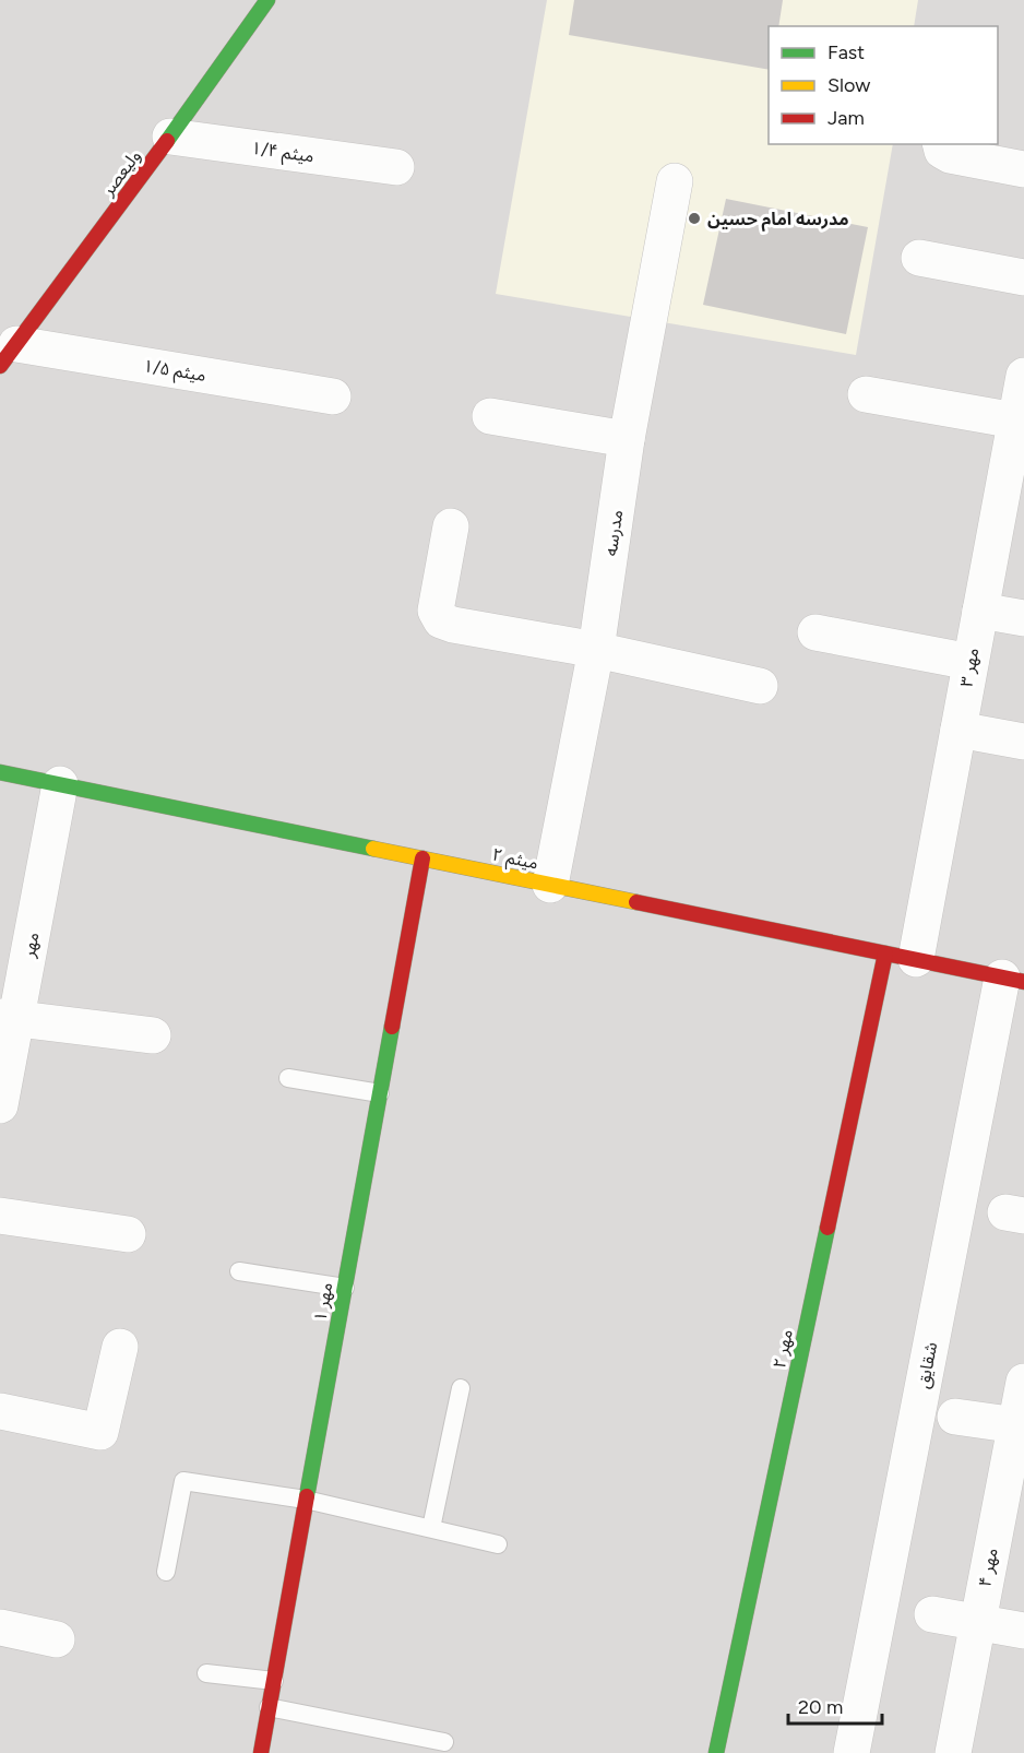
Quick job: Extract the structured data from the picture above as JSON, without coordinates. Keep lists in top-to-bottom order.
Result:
{
  "streets": {
    "street": [
      "میثم ۱/۴",
      "ولیعصر",
      "میثم ۱/۵",
      "مدرسه",
      "مهر ۳",
      "میثم ۲",
      "مهر",
      "مهر ۱",
      "مهر ۲",
      "شقایق",
      "مهر ۴"
    ]
  },
  "crossings": [
    ["میثم ۱/۴", "ولیعصر"],
    ["ولیعصر", "میثم ۱/۵"],
    ["مدرسه", "میثم ۲"],
    ["مهر ۳", "میثم ۲"],
    ["مهر ۳", "مهر ۲"],
    ["میثم ۲", "مهر"],
    ["میثم ۲", "مهر ۱"],
    ["میثم ۲", "مهر ۲"],
    ["میثم ۲", "شقایق"]
  ],
  "places": ["مدرسه امام حسین"],
  "legend": ["Fast", "Slow", "Jam"],
  "scale_bar": "20 m"
}
